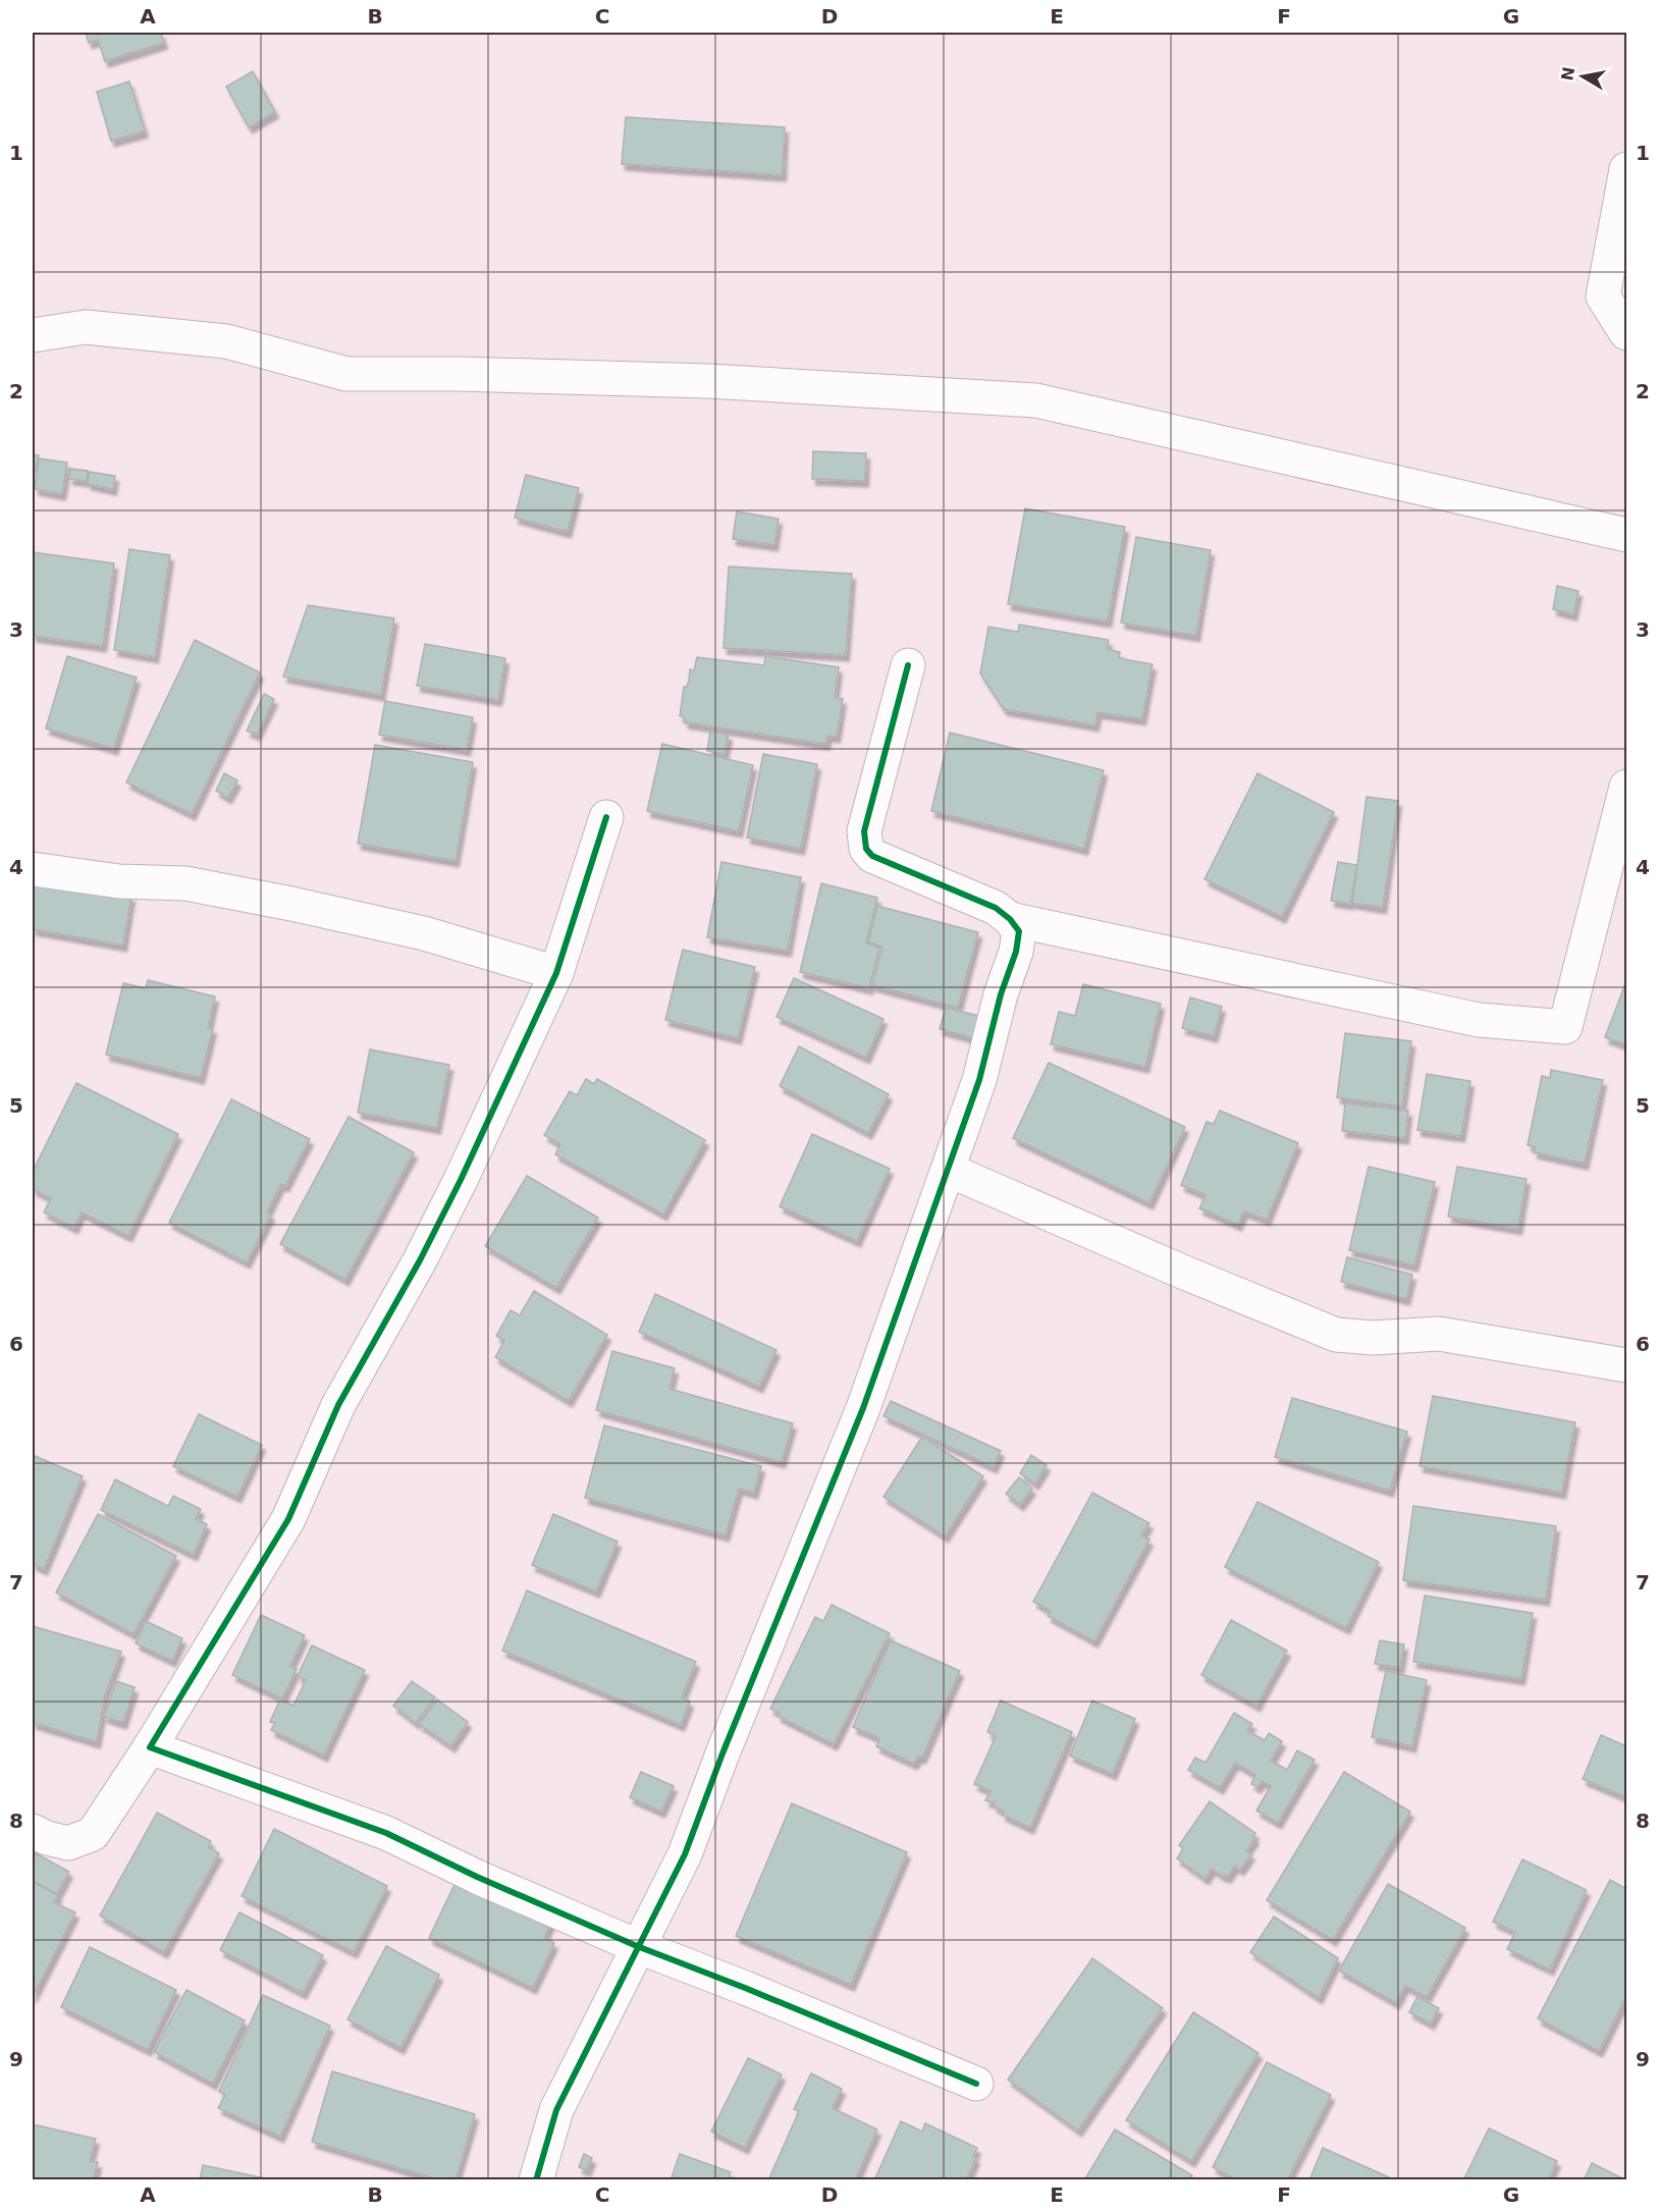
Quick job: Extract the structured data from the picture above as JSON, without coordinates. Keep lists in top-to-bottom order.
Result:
{
  "north": "left",
  "grid": {
    "columns": [
      "A",
      "B",
      "C",
      "D",
      "E",
      "F",
      "G"
    ],
    "rows": [
      "1",
      "2",
      "3",
      "4",
      "5",
      "6",
      "7",
      "8",
      "9"
    ]
  }
}
